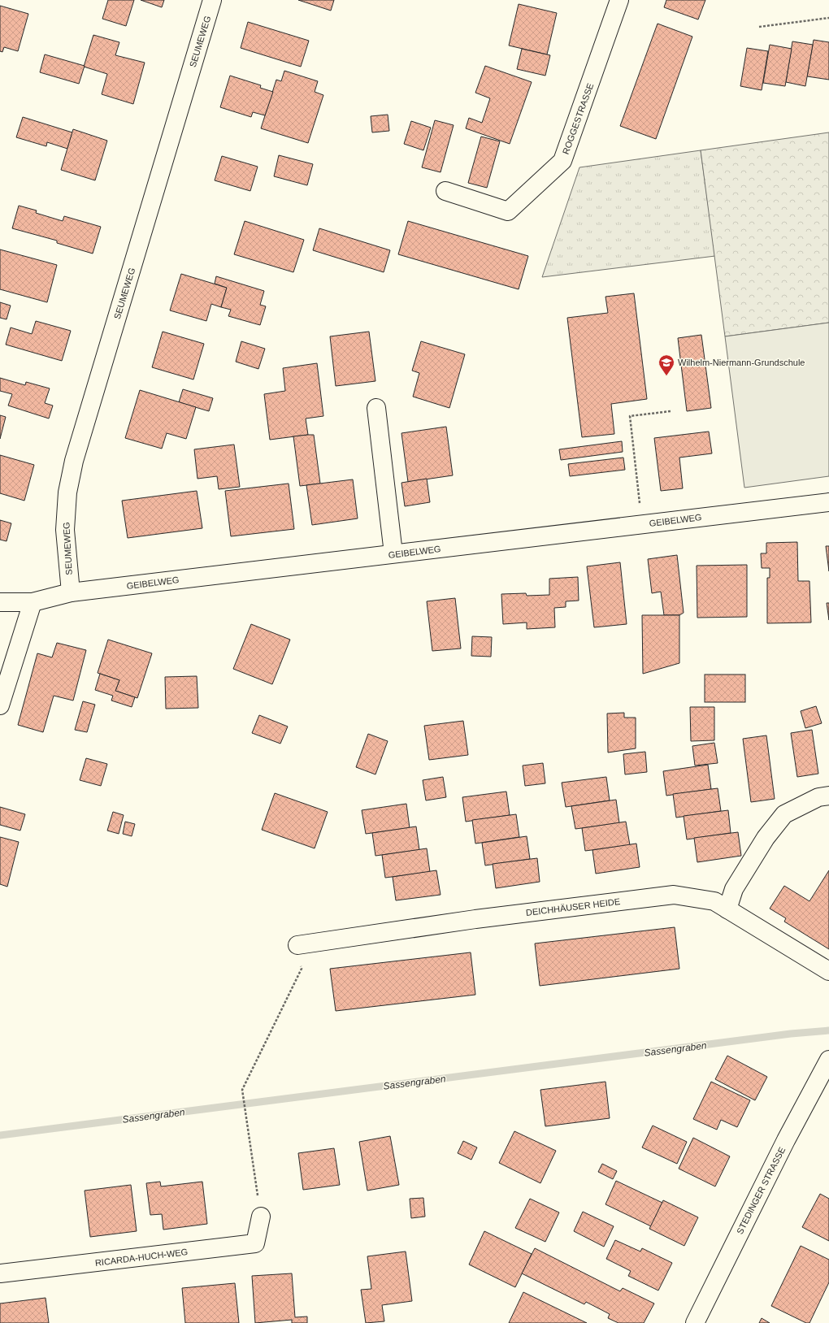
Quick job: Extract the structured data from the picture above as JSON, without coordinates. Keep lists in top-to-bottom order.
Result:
{
  "streets": {
    "street": [
      "SEUMEWEG",
      "ROGGESTRASSE",
      "GEIBELWEG",
      "DEICHHÄUSER HEIDE",
      "STEDINGER STRASSE",
      "RICARDA-HUCH-WEG"
    ]
  },
  "crossings": [
    ["SEUMEWEG", "GEIBELWEG"]
  ],
  "water": ["Sassengraben"],
  "places": {
    "school or university": ["Wilhelm-Niermann-Grundschule"]
  }
}
